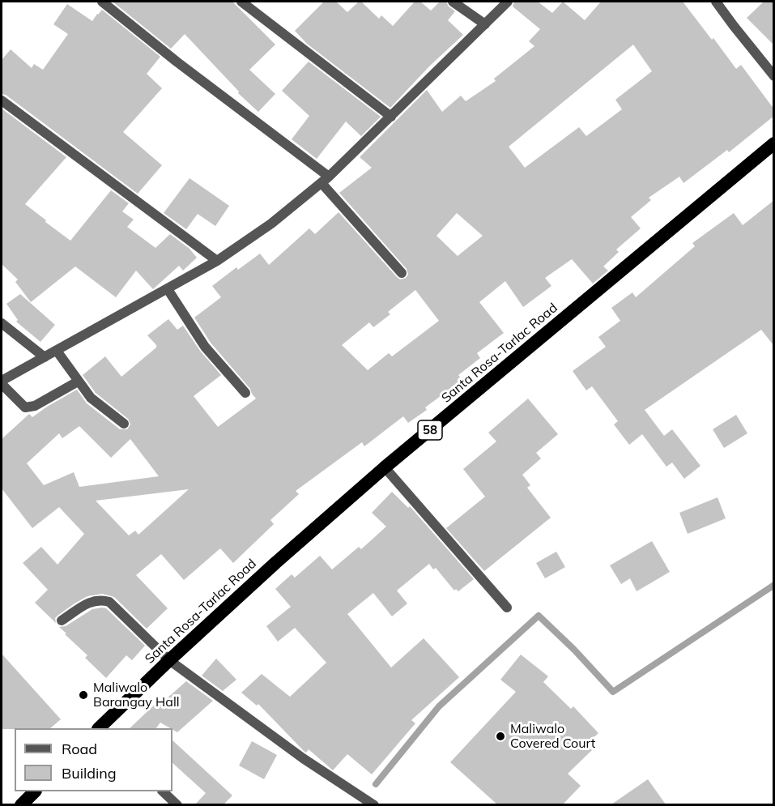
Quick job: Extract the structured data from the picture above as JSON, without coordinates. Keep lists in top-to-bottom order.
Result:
{
  "streets": {
    "highway": ["Santa Rosa-Tarlac Road", "58"]
  },
  "places": ["Maliwalo Barangay Hall", "Maliwalo Covered Court"],
  "legend": ["Road", "Building"]
}
